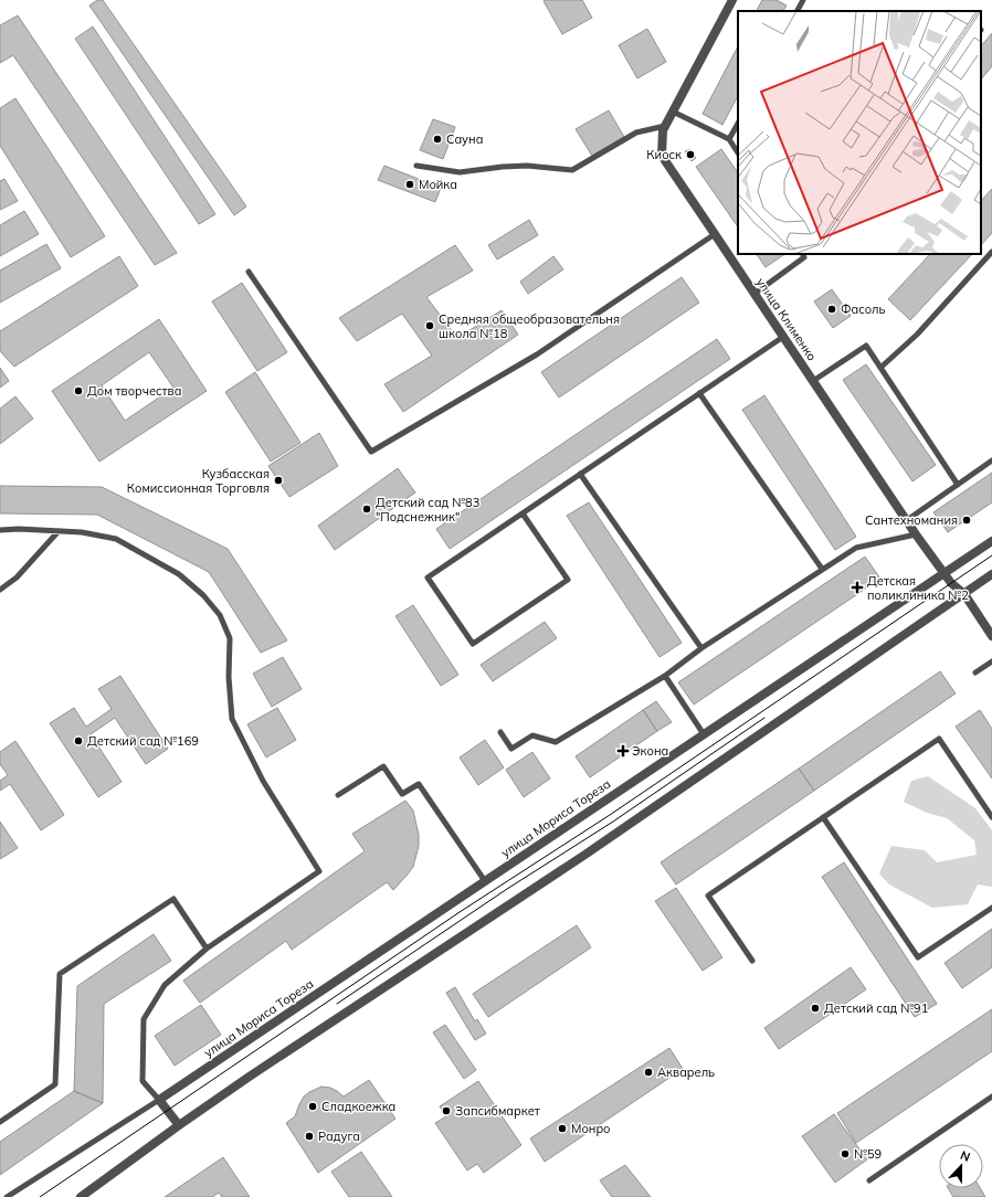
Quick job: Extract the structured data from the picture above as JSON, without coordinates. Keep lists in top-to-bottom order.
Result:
{
  "streets": {
    "street": ["улица Клименко", "улица Мориса Тореза"]
  },
  "crossings": [
    ["улица Клименко", "улица Мориса Тореза"]
  ],
  "places": {
    "other": [
      "Сауна",
      "Киоск",
      "Мойка",
      "Фасоль",
      "Средняя общеобразовательня школа №18",
      "Дом творчества",
      "Кузбасская Комиссионная Торговля",
      "Детский сад №83 \"Подснежник\"",
      "Сантехномания",
      "Детский сад №169",
      "Детский сад №91",
      "Акварель",
      "Сладкоежка",
      "Запсибмаркет",
      "Монро",
      "Радуга",
      "№59"
    ],
    "health": ["Детская поликлиника №2", "Экона"]
  },
  "north": "top"
}
